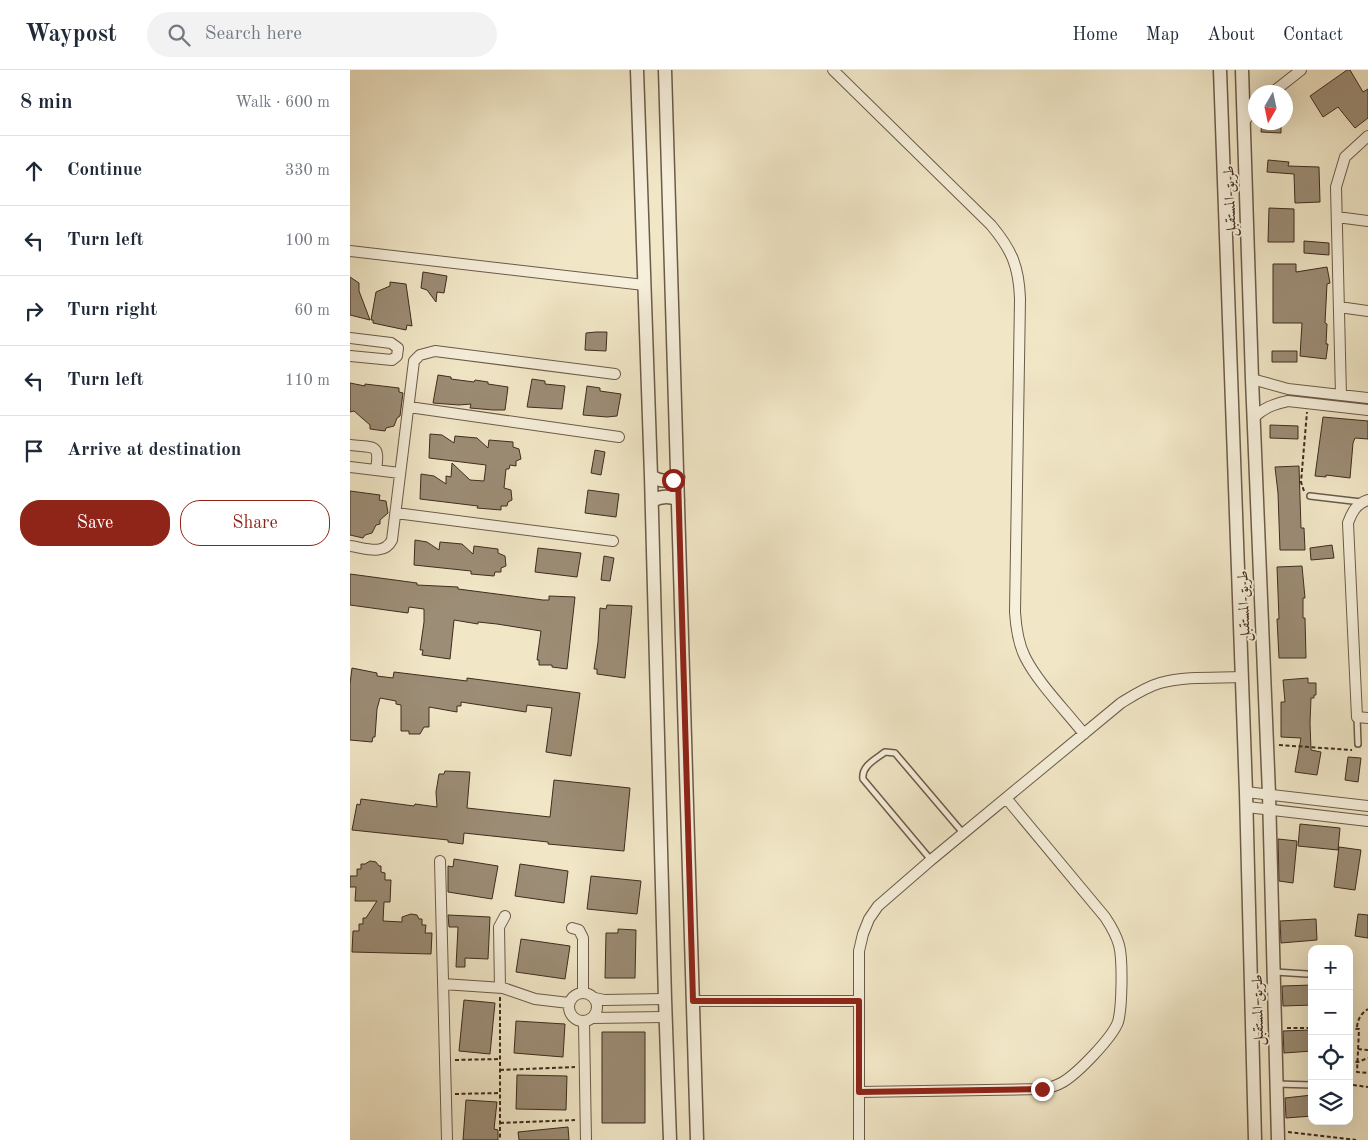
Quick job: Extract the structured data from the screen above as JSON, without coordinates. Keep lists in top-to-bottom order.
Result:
{
  "streets": {
    "street": ["طريق المستقبل"]
  },
  "north": "bottom",
  "page": {
    "header": "Waypost",
    "search": "Search here",
    "nav": [
      "Home",
      "Map",
      "About",
      "Contact"
    ],
    "heading": ["8 min", "Walk · 600 m"],
    "list": [
      ["Continue", "330 m"],
      ["Turn left", "100 m"],
      ["Turn right", "60 m"],
      ["Turn left", "110 m"],
      "Arrive at destination"
    ],
    "buttons": ["Save", "Share"],
    "map_buttons": ["+", "−"]
  }
}
